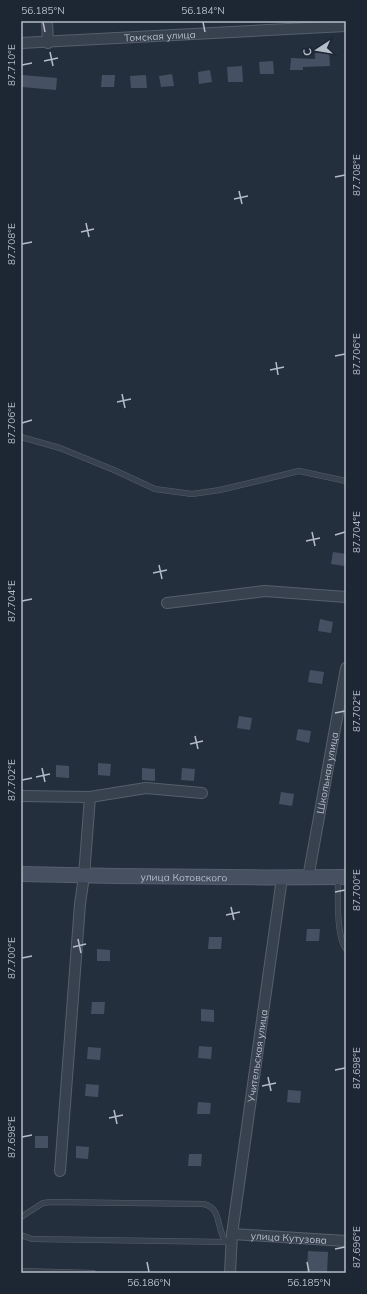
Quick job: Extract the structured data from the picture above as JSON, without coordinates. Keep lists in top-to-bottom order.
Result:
{
  "streets": {
    "main road": ["улица Котовского"],
    "street": [
      "Томская улица",
      "Школьная улица",
      "Учительская улица",
      "улица Кутузова"
    ]
  },
  "crossings": [
    ["Школьная улица", "улица Котовского"],
    ["улица Котовского", "Учительская улица"],
    ["Учительская улица", "улица Кутузова"]
  ],
  "north": "left",
  "coordinates": [
    "56.185°N",
    "56.184°N",
    "87.710°E",
    "87.708°E",
    "87.706°E",
    "87.704°E",
    "87.702°E",
    "87.700°E",
    "87.698°E",
    "87.696°E",
    "56.186°N"
  ]
}
